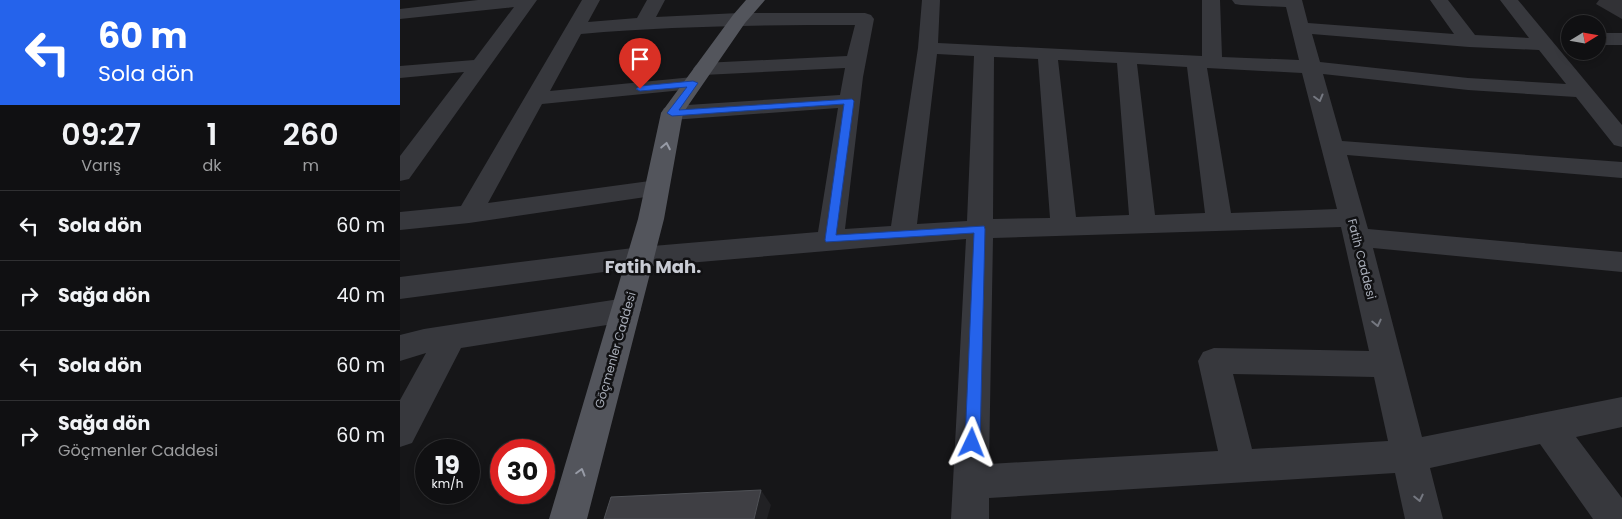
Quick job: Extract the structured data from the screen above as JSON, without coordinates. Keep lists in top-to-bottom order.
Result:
{
  "streets": {
    "main road": ["Göçmenler Caddesi"],
    "street": ["Fatih Caddesi"]
  },
  "one_way": ["Göçmenler Caddesi"],
  "districts": ["Fatih Mah."],
  "north": "right",
  "page": {
    "turn": ["60 m", "Sola dön"],
    "eta": [
      "09:27",
      "Varış",
      "1",
      "dk",
      "260",
      "m"
    ],
    "list": [
      {
        "name": "Sola dön",
        "value": "60 m"
      },
      {
        "name": "Sağa dön",
        "value": "40 m"
      },
      {
        "name": "Sola dön",
        "value": "60 m"
      },
      {
        "name": "Sağa dön",
        "note": "Göçmenler Caddesi",
        "value": "60 m"
      }
    ],
    "speed": "19 km/h",
    "limit": "30"
  }
}
